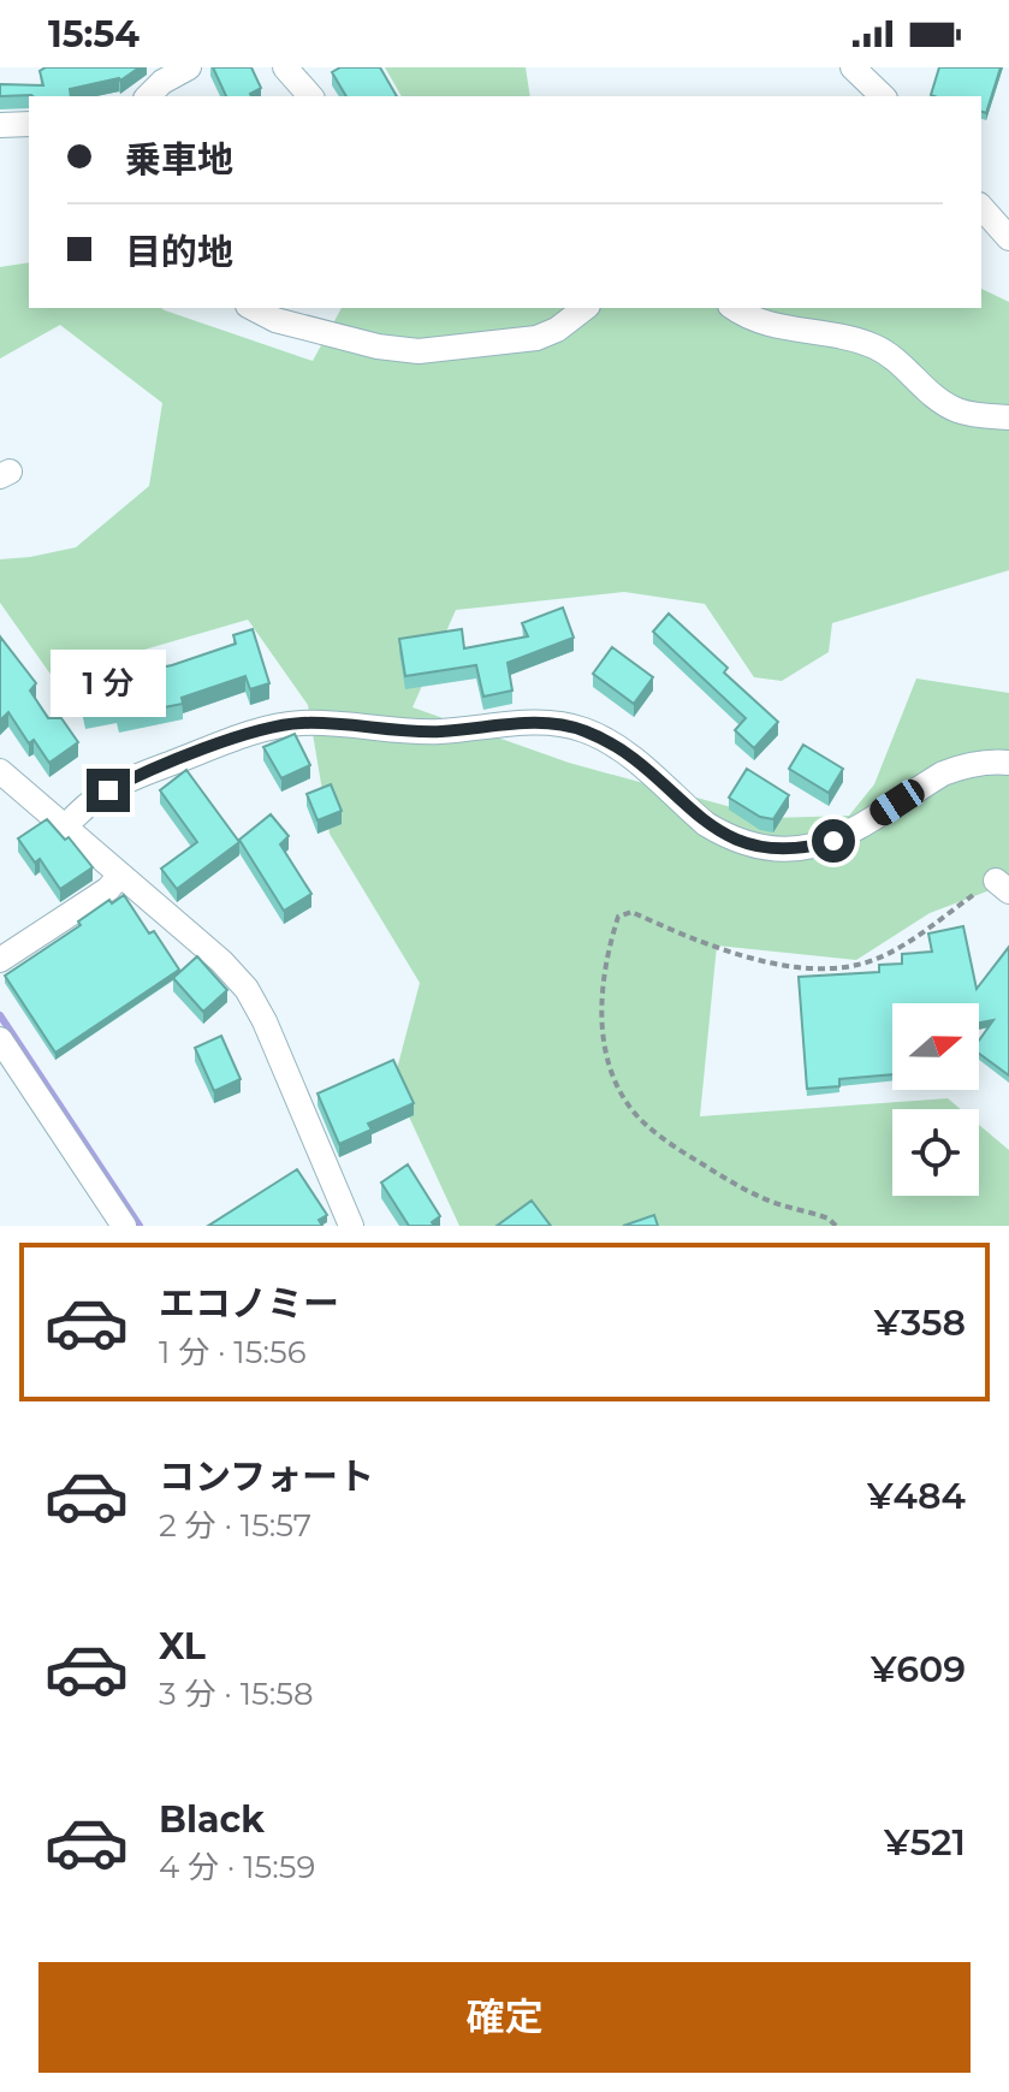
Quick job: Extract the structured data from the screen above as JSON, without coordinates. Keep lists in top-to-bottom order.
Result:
{
  "north": "right",
  "page": {
    "status": "15:54",
    "banner": ["乗車地", "目的地"],
    "bubble": "1 分",
    "list": [
      {
        "name": "エコノミー",
        "note": "1 分 · 15:56",
        "value": "¥358"
      },
      {
        "name": "コンフォート",
        "note": "2 分 · 15:57",
        "value": "¥484"
      },
      {
        "name": "XL",
        "note": "3 分 · 15:58",
        "value": "¥609"
      },
      {
        "name": "Black",
        "note": "4 分 · 15:59",
        "value": "¥521"
      }
    ],
    "buttons": "確定"
  }
}
